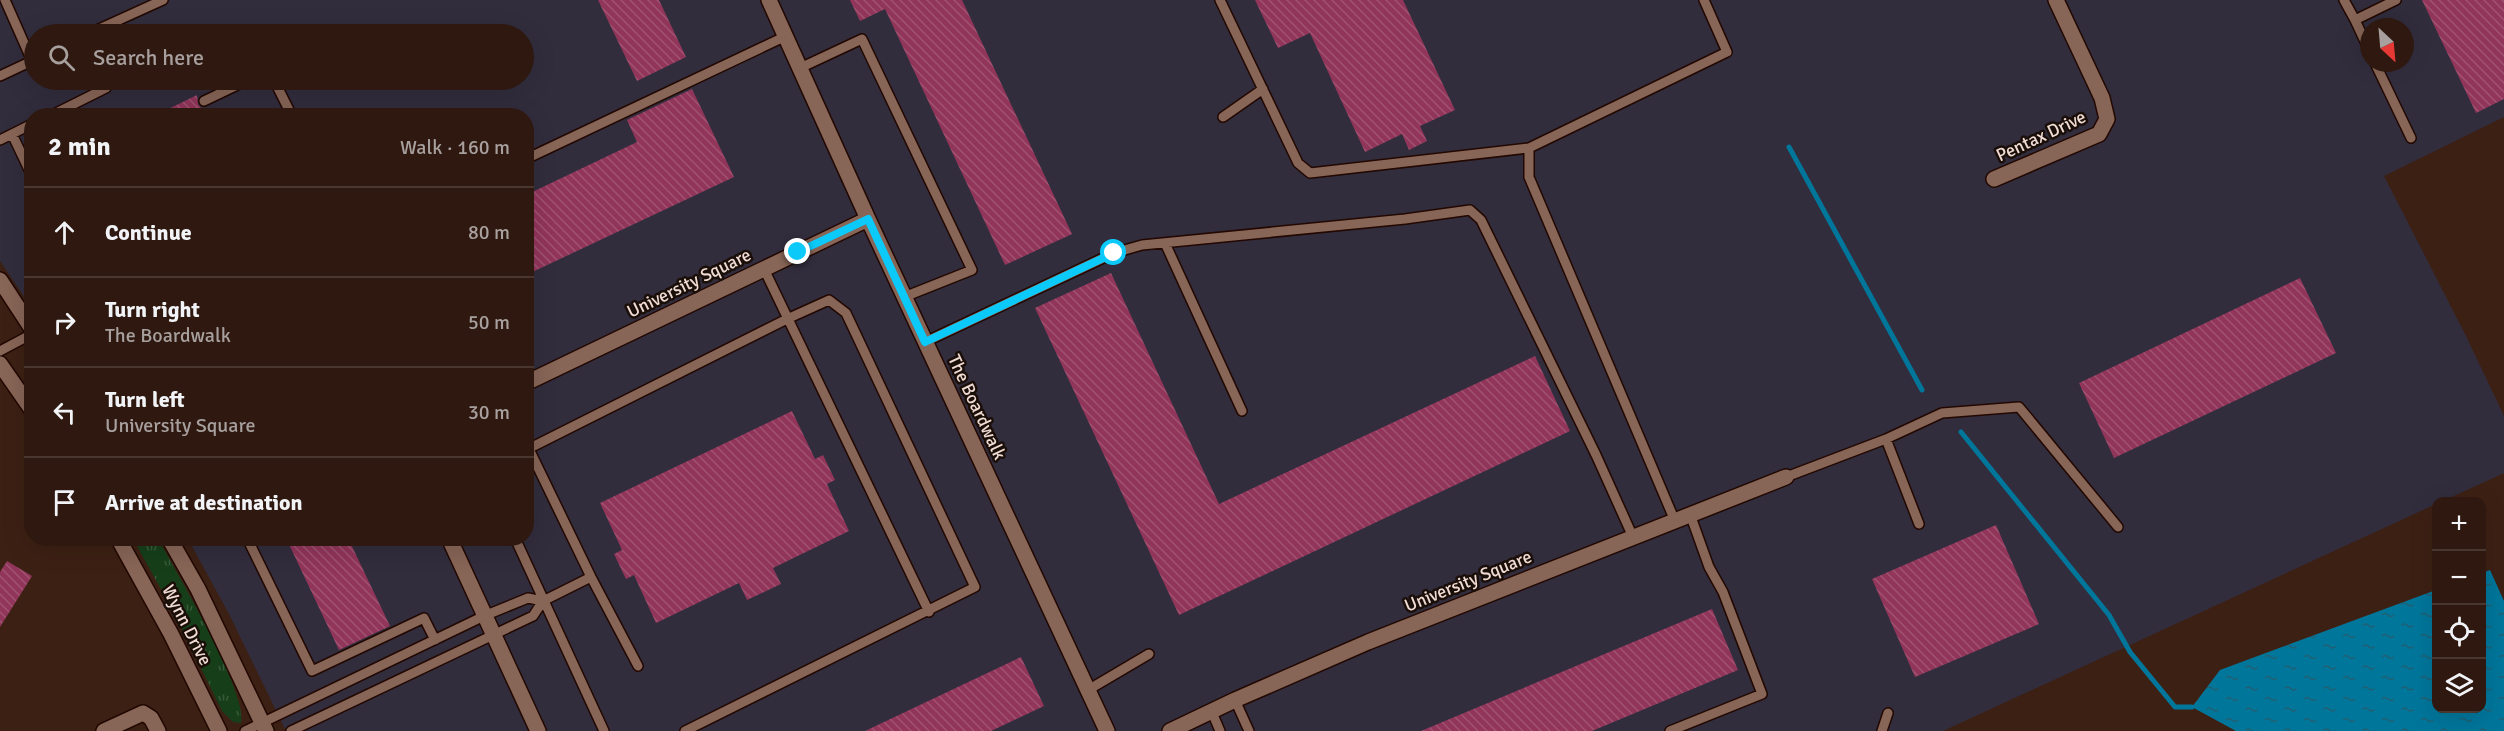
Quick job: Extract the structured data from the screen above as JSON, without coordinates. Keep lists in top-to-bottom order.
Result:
{
  "streets": {
    "street": [
      "Pentax Drive",
      "University Square",
      "The Boardwalk",
      "Wynn Drive"
    ]
  },
  "crossings": [
    ["University Square", "The Boardwalk"]
  ],
  "north": "bottom right",
  "page": {
    "search": "Search here",
    "heading": ["2 min", "Walk · 160 m"],
    "list": [
      ["Continue", "80 m"],
      ["Turn right", "The Boardwalk", "50 m"],
      ["Turn left", "University Square", "30 m"],
      "Arrive at destination"
    ],
    "map_buttons": ["+", "−"]
  }
}
